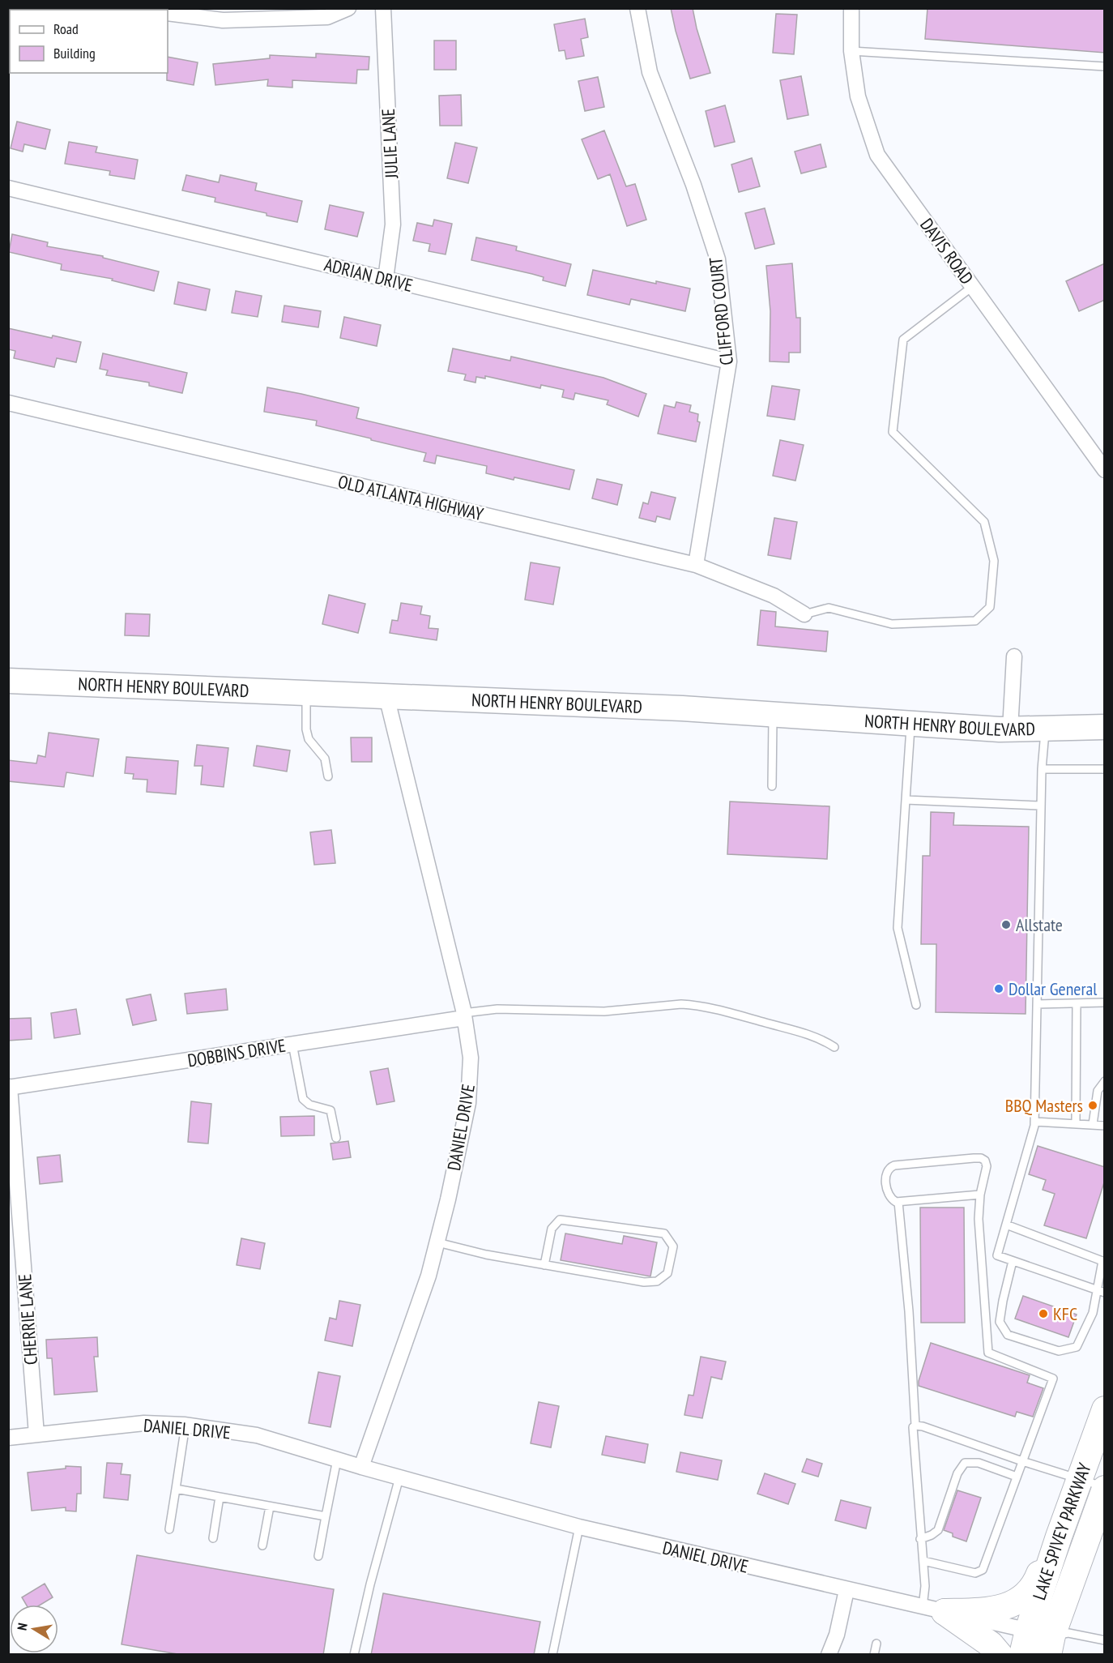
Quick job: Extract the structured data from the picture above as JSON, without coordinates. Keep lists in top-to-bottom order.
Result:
{
  "streets": {
    "highway": ["LAKE SPIVEY PARKWAY"],
    "main road": ["NORTH HENRY BOULEVARD"],
    "street": [
      "JULIE LANE",
      "DAVIS ROAD",
      "ADRIAN DRIVE",
      "CLIFFORD COURT",
      "OLD ATLANTA HIGHWAY",
      "DOBBINS DRIVE",
      "DANIEL DRIVE",
      "CHERRIE LANE"
    ]
  },
  "crossings": [
    ["JULIE LANE", "ADRIAN DRIVE"],
    ["ADRIAN DRIVE", "CLIFFORD COURT"],
    ["CLIFFORD COURT", "OLD ATLANTA HIGHWAY"],
    ["NORTH HENRY BOULEVARD", "DANIEL DRIVE"],
    ["DOBBINS DRIVE", "DANIEL DRIVE"],
    ["DOBBINS DRIVE", "CHERRIE LANE"],
    ["DANIEL DRIVE", "CHERRIE LANE"],
    ["DANIEL DRIVE", "LAKE SPIVEY PARKWAY"]
  ],
  "places": [
    "Allstate",
    "Dollar General",
    "BBQ Masters",
    "KFC"
  ],
  "legend": ["Road", "Building"],
  "north": "left"
}
